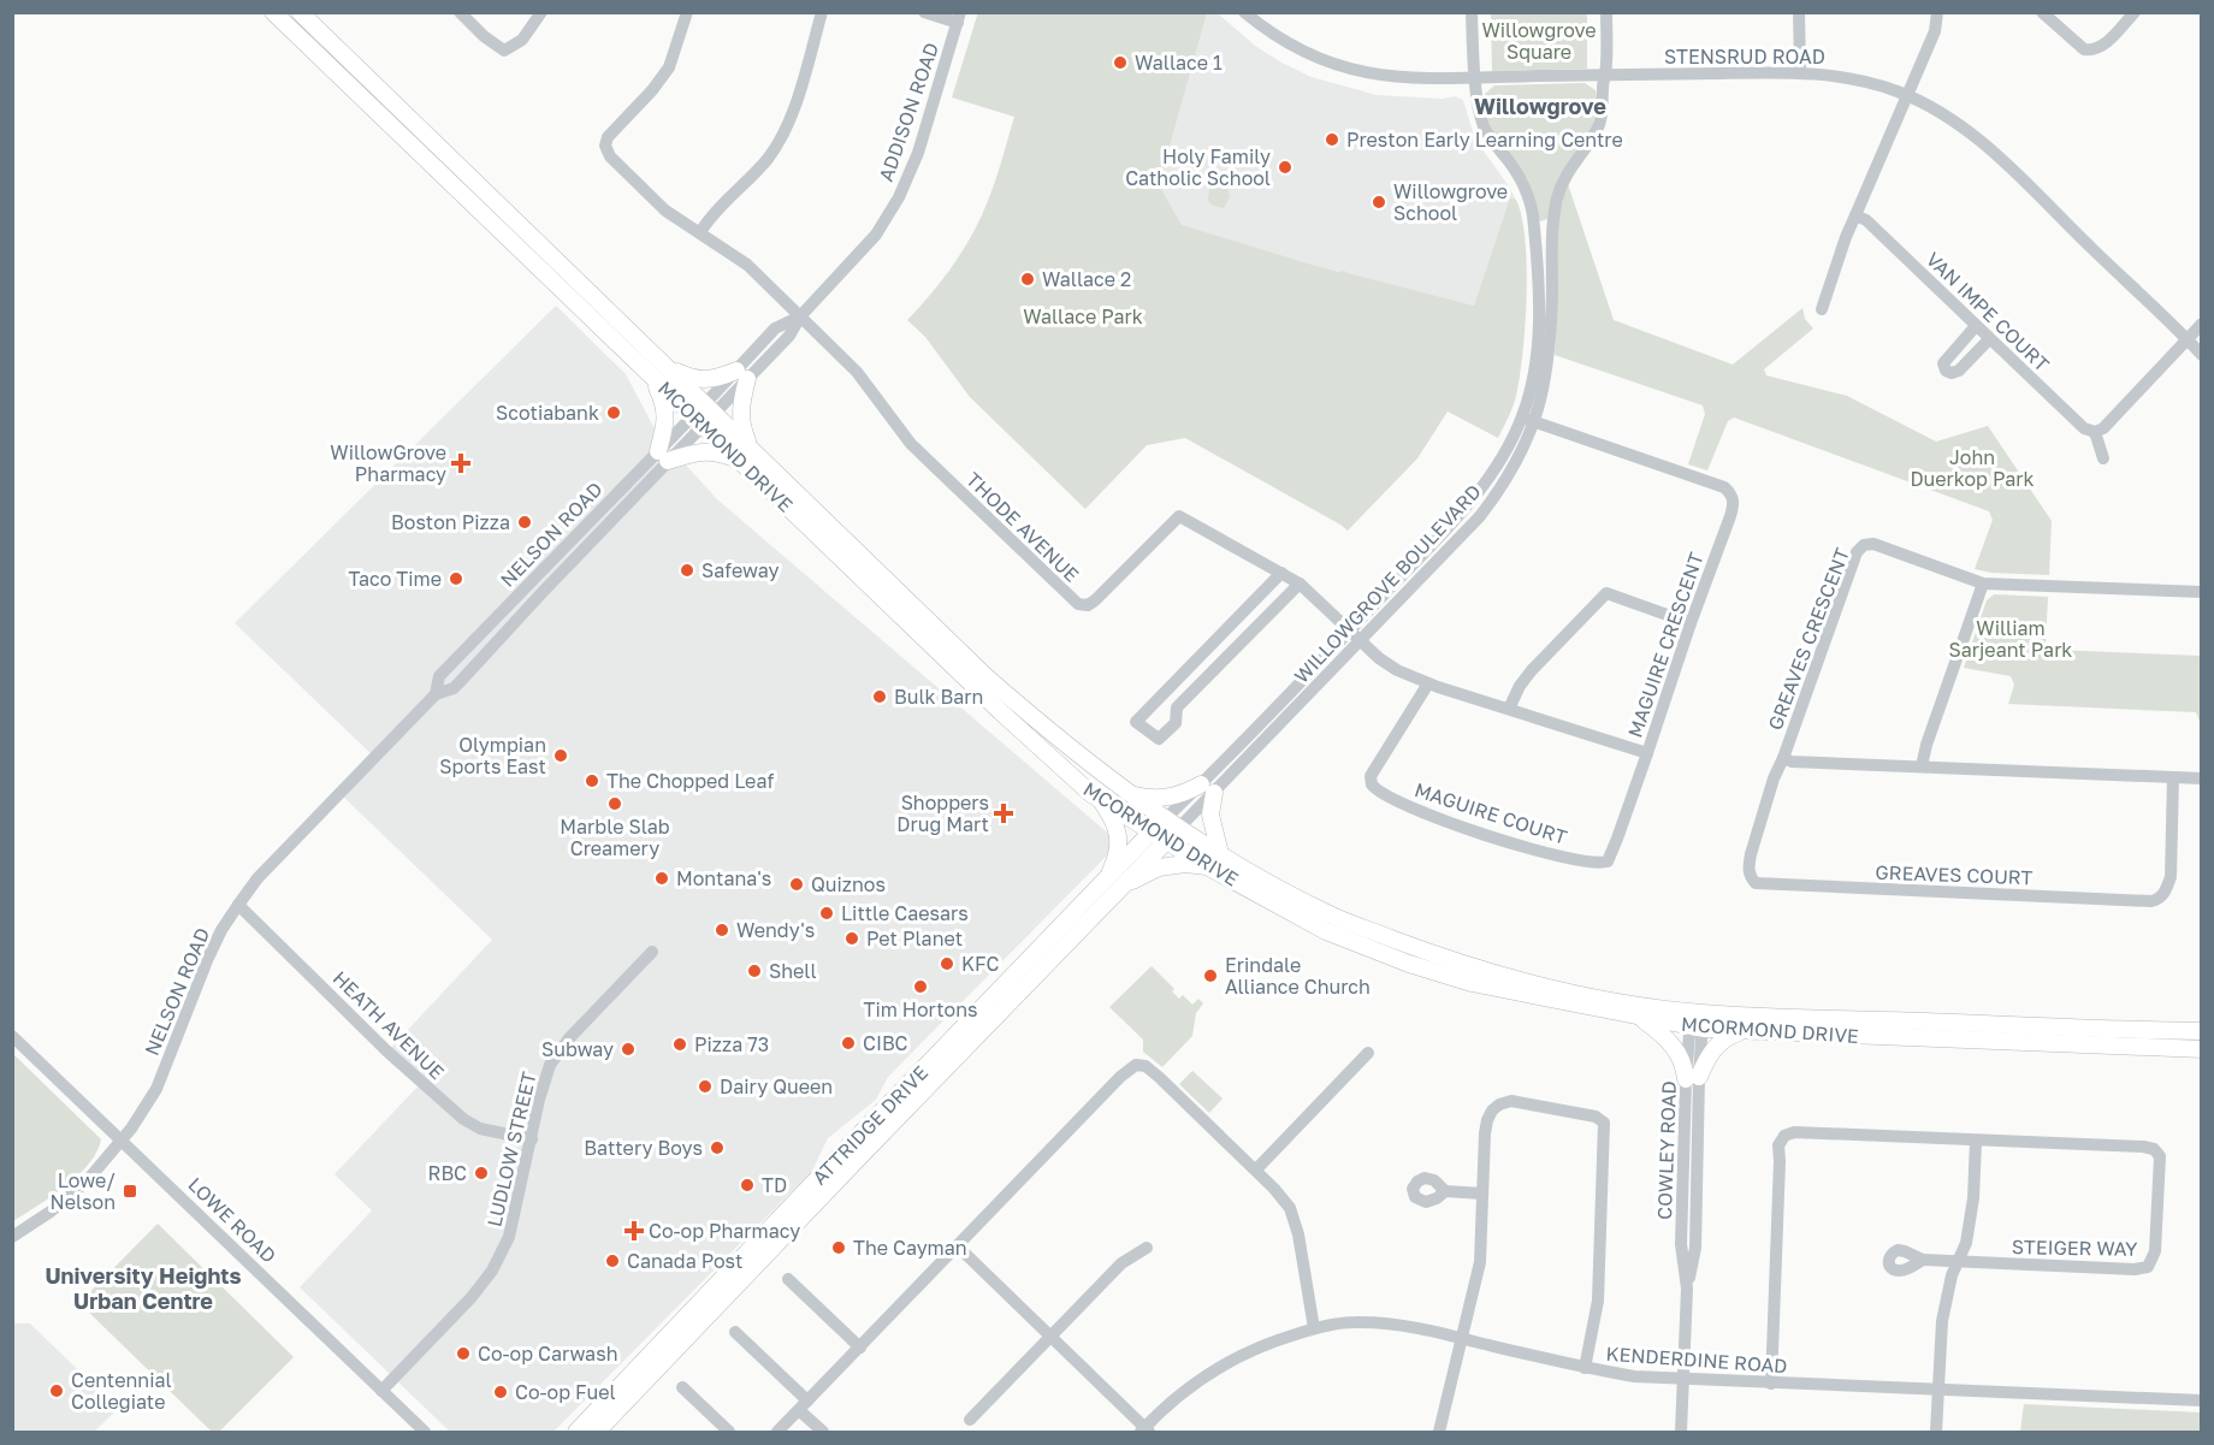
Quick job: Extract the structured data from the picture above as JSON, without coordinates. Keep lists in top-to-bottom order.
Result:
{
  "streets": {
    "main road": ["MCORMOND DRIVE", "ATTRIDGE DRIVE"],
    "street": [
      "STENSRUD ROAD",
      "ADDISON ROAD",
      "VAN IMPE COURT",
      "THODE AVENUE",
      "NELSON ROAD",
      "WILLOWGROVE BOULEVARD",
      "GREAVES CRESCENT",
      "MAGUIRE CRESCENT",
      "MAGUIRE COURT",
      "GREAVES COURT",
      "HEATH AVENUE",
      "LUDLOW STREET",
      "COWLEY ROAD",
      "LOWE ROAD",
      "STEIGER WAY",
      "KENDERDINE ROAD"
    ]
  },
  "crossings": [
    ["STENSRUD ROAD", "WILLOWGROVE BOULEVARD"],
    ["ADDISON ROAD", "MCORMOND DRIVE"],
    ["ADDISON ROAD", "THODE AVENUE"],
    ["ADDISON ROAD", "NELSON ROAD"],
    ["MCORMOND DRIVE", "NELSON ROAD"],
    ["MCORMOND DRIVE", "WILLOWGROVE BOULEVARD"],
    ["MCORMOND DRIVE", "ATTRIDGE DRIVE"],
    ["MCORMOND DRIVE", "COWLEY ROAD"],
    ["THODE AVENUE", "WILLOWGROVE BOULEVARD"],
    ["THODE AVENUE", "MAGUIRE CRESCENT"],
    ["NELSON ROAD", "HEATH AVENUE"],
    ["NELSON ROAD", "LOWE ROAD"],
    ["WILLOWGROVE BOULEVARD", "MAGUIRE CRESCENT"],
    ["WILLOWGROVE BOULEVARD", "ATTRIDGE DRIVE"],
    ["GREAVES CRESCENT", "GREAVES COURT"],
    ["MAGUIRE CRESCENT", "MAGUIRE COURT"],
    ["HEATH AVENUE", "LUDLOW STREET"],
    ["LUDLOW STREET", "LOWE ROAD"],
    ["COWLEY ROAD", "KENDERDINE ROAD"]
  ],
  "districts": ["Willowgrove", "University Heights Urban Centre"],
  "parks": [
    "Willowgrove Square",
    "Wallace Park",
    "John Duerkop Park",
    "William Sarjeant Park"
  ],
  "places": {
    "other": [
      "Wallace 1",
      "Preston Early Learning Centre",
      "Holy Family Catholic School",
      "Willowgrove School",
      "Wallace 2",
      "Scotiabank",
      "Boston Pizza",
      "Safeway",
      "Taco Time",
      "Bulk Barn",
      "Olympian Sports East",
      "The Chopped Leaf",
      "Marble Slab Creamery",
      "Montana's",
      "Quiznos",
      "Little Caesars",
      "Wendy's",
      "Pet Planet",
      "KFC",
      "Shell",
      "Erindale Alliance Church",
      "Tim Hortons",
      "CIBC",
      "Pizza 73",
      "Subway",
      "Dairy Queen",
      "Battery Boys",
      "RBC",
      "TD",
      "The Cayman",
      "Canada Post",
      "Co-op Carwash",
      "Centennial Collegiate",
      "Co-op Fuel"
    ],
    "health": ["WillowGrove Pharmacy", "Shoppers Drug Mart", "Co-op Pharmacy"],
    "transit": ["Lowe/ Nelson"]
  }
}
